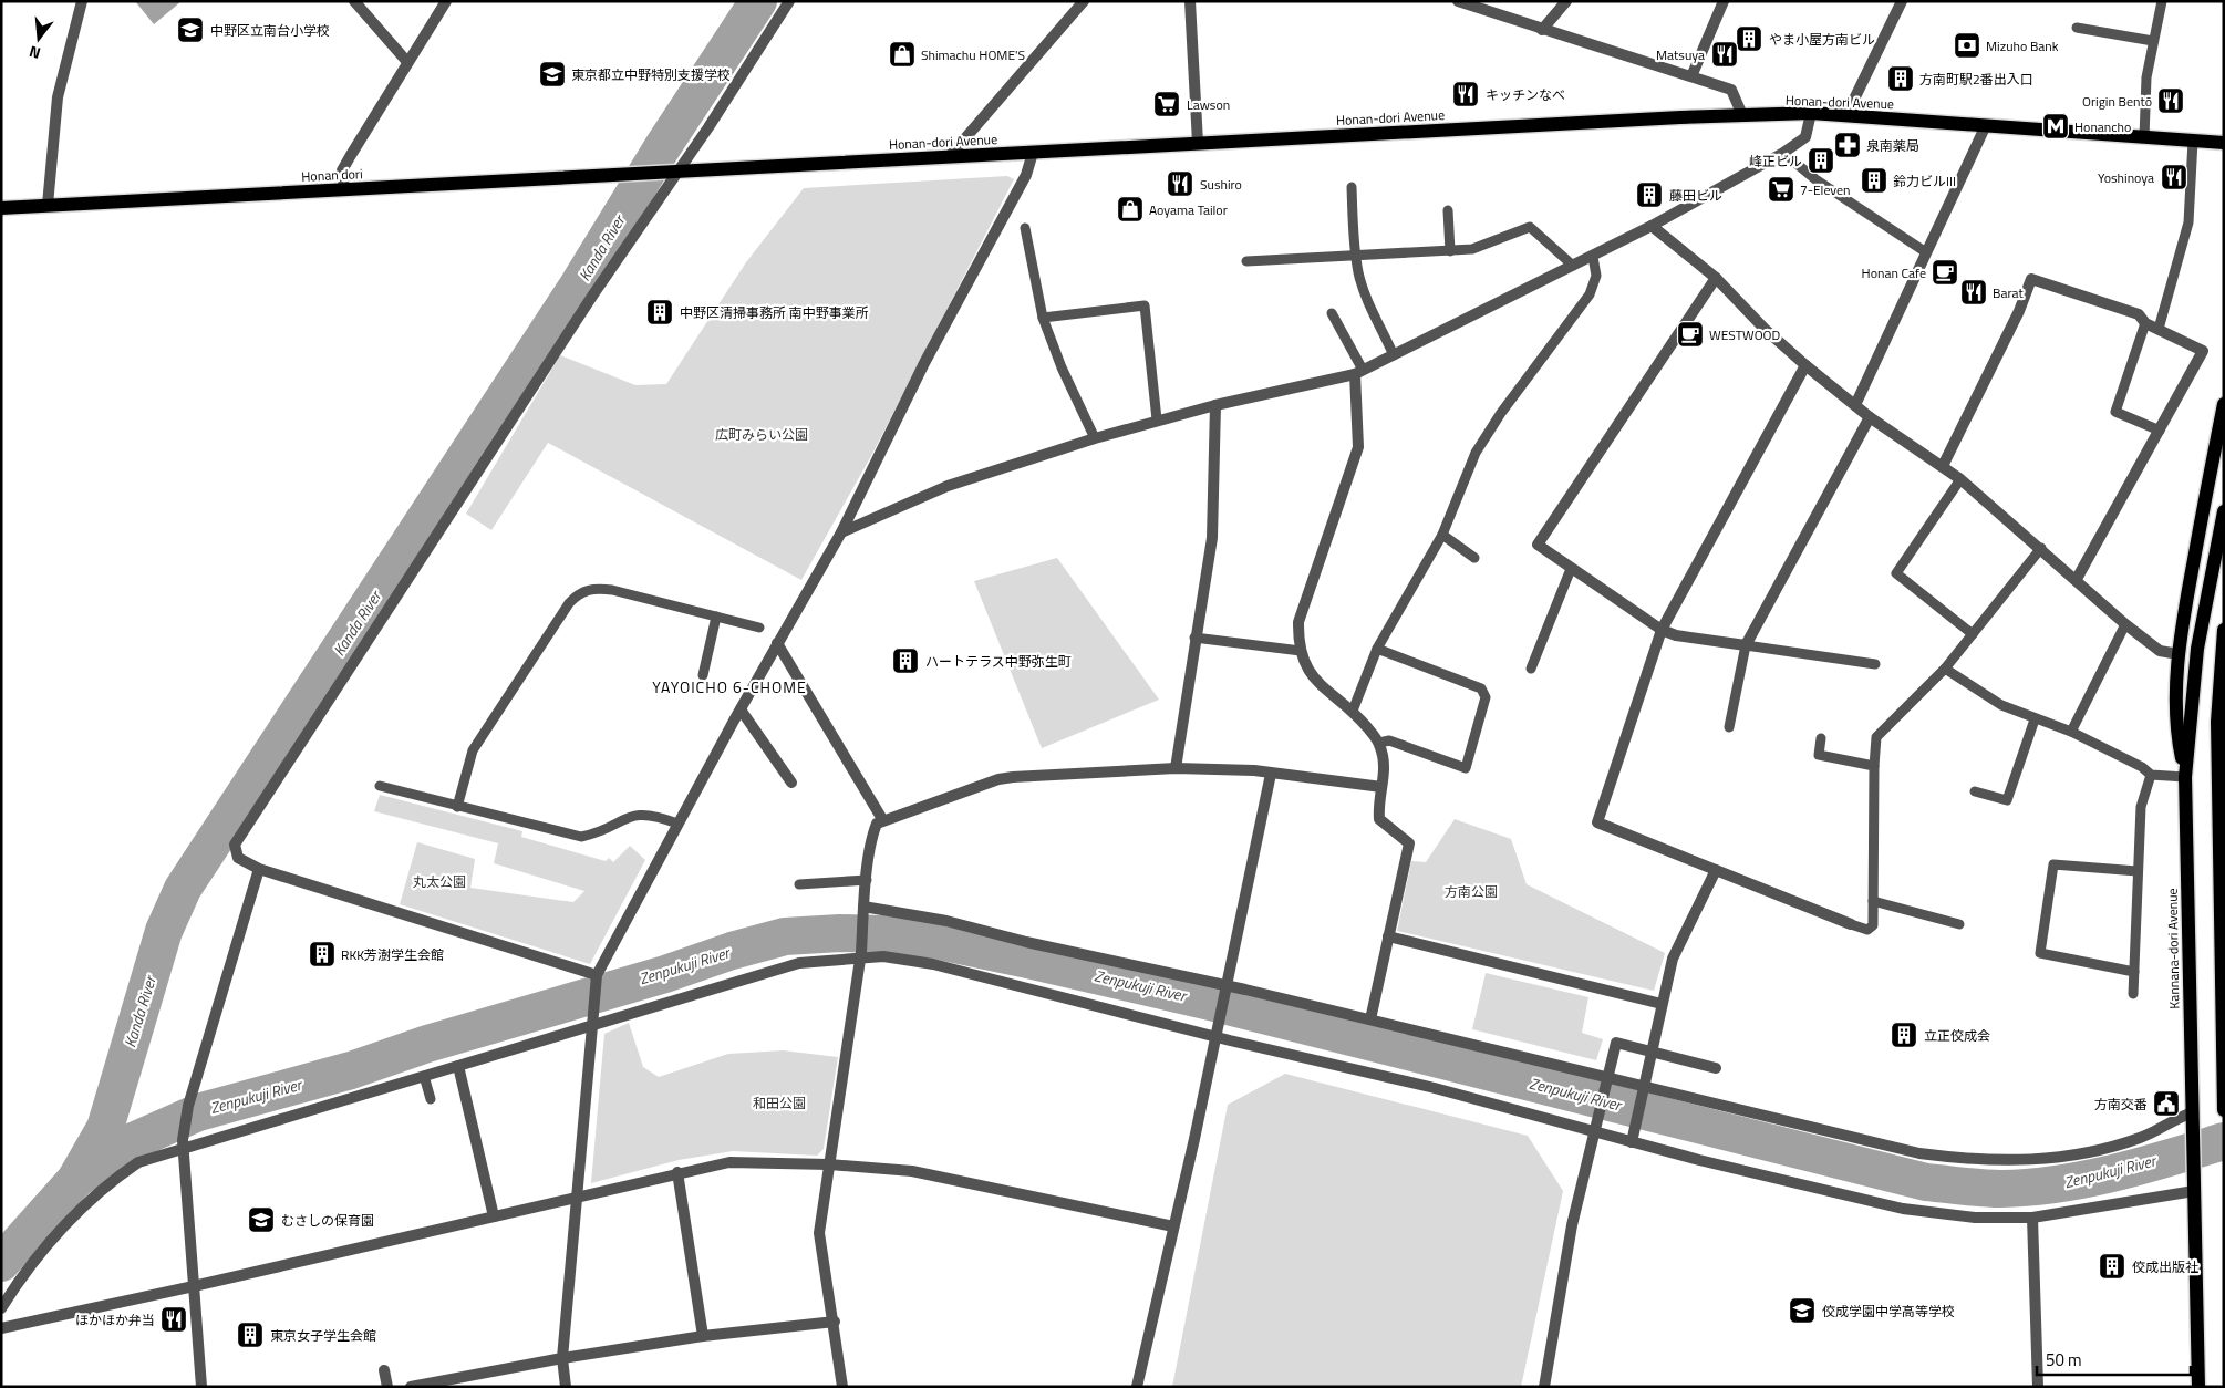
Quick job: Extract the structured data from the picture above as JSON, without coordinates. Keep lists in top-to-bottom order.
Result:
{
  "streets": {
    "main road": ["Honan-dori Avenue", "Honan dori", "Kannana-dori Avenue"]
  },
  "crossings": [
    ["Honan-dori Avenue", "Honan dori"]
  ],
  "districts": ["YAYOICHO 6-CHOME"],
  "water": ["Kanda River", "Zenpukuji River"],
  "parks": [
    "広町みらい公園",
    "丸太公園",
    "方南公園",
    "和田公園"
  ],
  "places": {
    "school or university": [
      "中野区立南台小学校",
      "東京都立中野特別支援学校",
      "むさしの保育園",
      "佼成学園中学高等学校"
    ],
    "building": [
      "やま小屋方南ビル",
      "方南町駅2番出入口",
      "峰正ビル",
      "鈴力ビルIII",
      "藤田ビル",
      "中野区清掃事務所 南中野事業所",
      "ハートテラス中野弥生町",
      "RKK芳澍学生会館",
      "立正佼成会",
      "佼成出版社",
      "東京女子学生会館"
    ],
    "bank": ["Mizuho Bank"],
    "shop": ["Shimachu HOME'S", "Aoyama Tailor"],
    "restaurant": [
      "Matsuya",
      "キッチンなべ",
      "Origin Bentō",
      "Yoshinoya",
      "Sushiro",
      "Barat",
      "ほかほか弁当"
    ],
    "supermarket": ["Lawson", "7-Eleven"],
    "metro station": ["Honancho"],
    "pharmacy": ["泉南薬局"],
    "cafe": ["Honan Cafe", "WESTWOOD"],
    "public building": ["方南交番"]
  },
  "scale_bar": "50 m",
  "north": "bottom"
}
